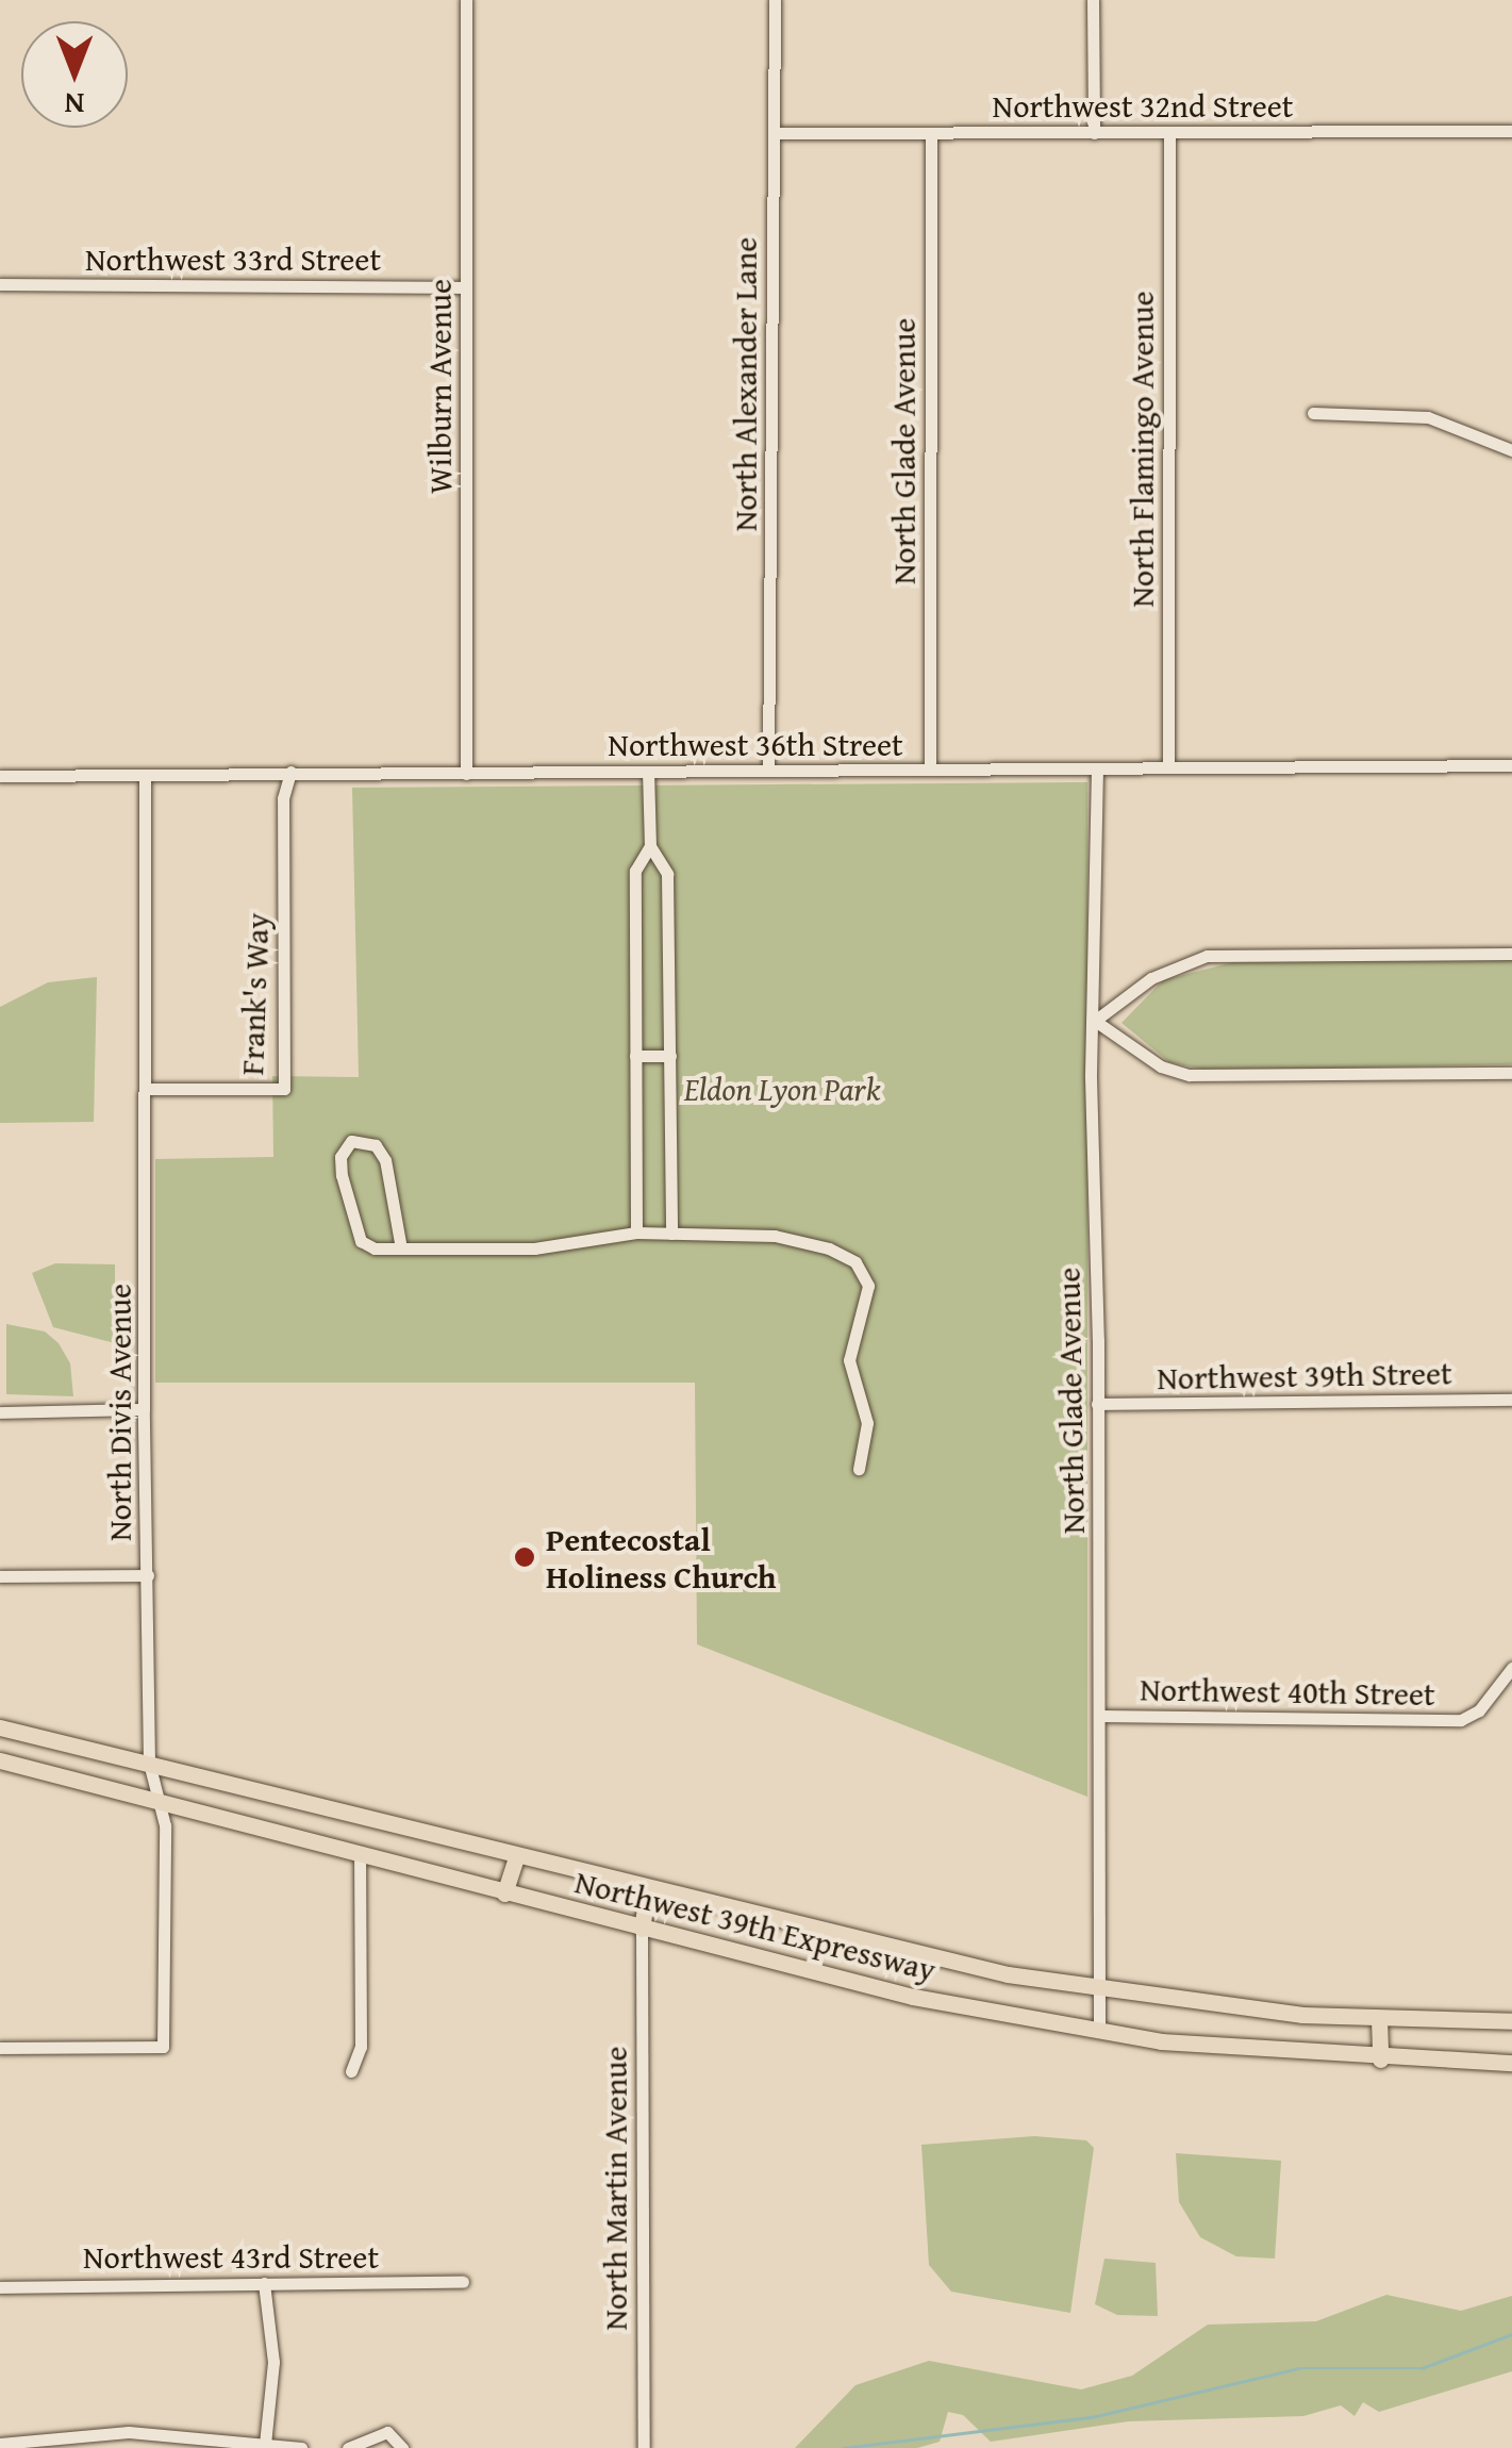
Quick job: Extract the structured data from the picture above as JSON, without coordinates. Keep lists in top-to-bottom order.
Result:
{
  "streets": {
    "highway": ["Northwest 39th Expressway"],
    "street": [
      "Northwest 32nd Street",
      "Northwest 33rd Street",
      "North Alexander Lane",
      "Wilburn Avenue",
      "North Flamingo Avenue",
      "North Glade Avenue",
      "Northwest 36th Street",
      "Frank's Way",
      "Northwest 39th Street",
      "North Divis Avenue",
      "Northwest 40th Street",
      "North Martin Avenue",
      "Northwest 43rd Street"
    ]
  },
  "crossings": [
    ["Northwest 32nd Street", "North Alexander Lane"],
    ["Northwest 32nd Street", "North Flamingo Avenue"],
    ["Northwest 32nd Street", "North Glade Avenue"],
    ["Northwest 33rd Street", "Wilburn Avenue"],
    ["North Alexander Lane", "Northwest 36th Street"],
    ["Wilburn Avenue", "Northwest 36th Street"],
    ["North Flamingo Avenue", "Northwest 36th Street"],
    ["North Glade Avenue", "Northwest 36th Street"],
    ["North Glade Avenue", "Northwest 39th Street"],
    ["North Glade Avenue", "Northwest 40th Street"],
    ["North Glade Avenue", "Northwest 39th Expressway"],
    ["Northwest 36th Street", "Frank's Way"],
    ["Northwest 36th Street", "North Divis Avenue"],
    ["Frank's Way", "North Divis Avenue"],
    ["North Divis Avenue", "Northwest 39th Expressway"],
    ["Northwest 39th Expressway", "North Martin Avenue"]
  ],
  "parks": ["Eldon Lyon Park"],
  "places": ["Pentecostal Holiness Church"],
  "north": "bottom"
}
